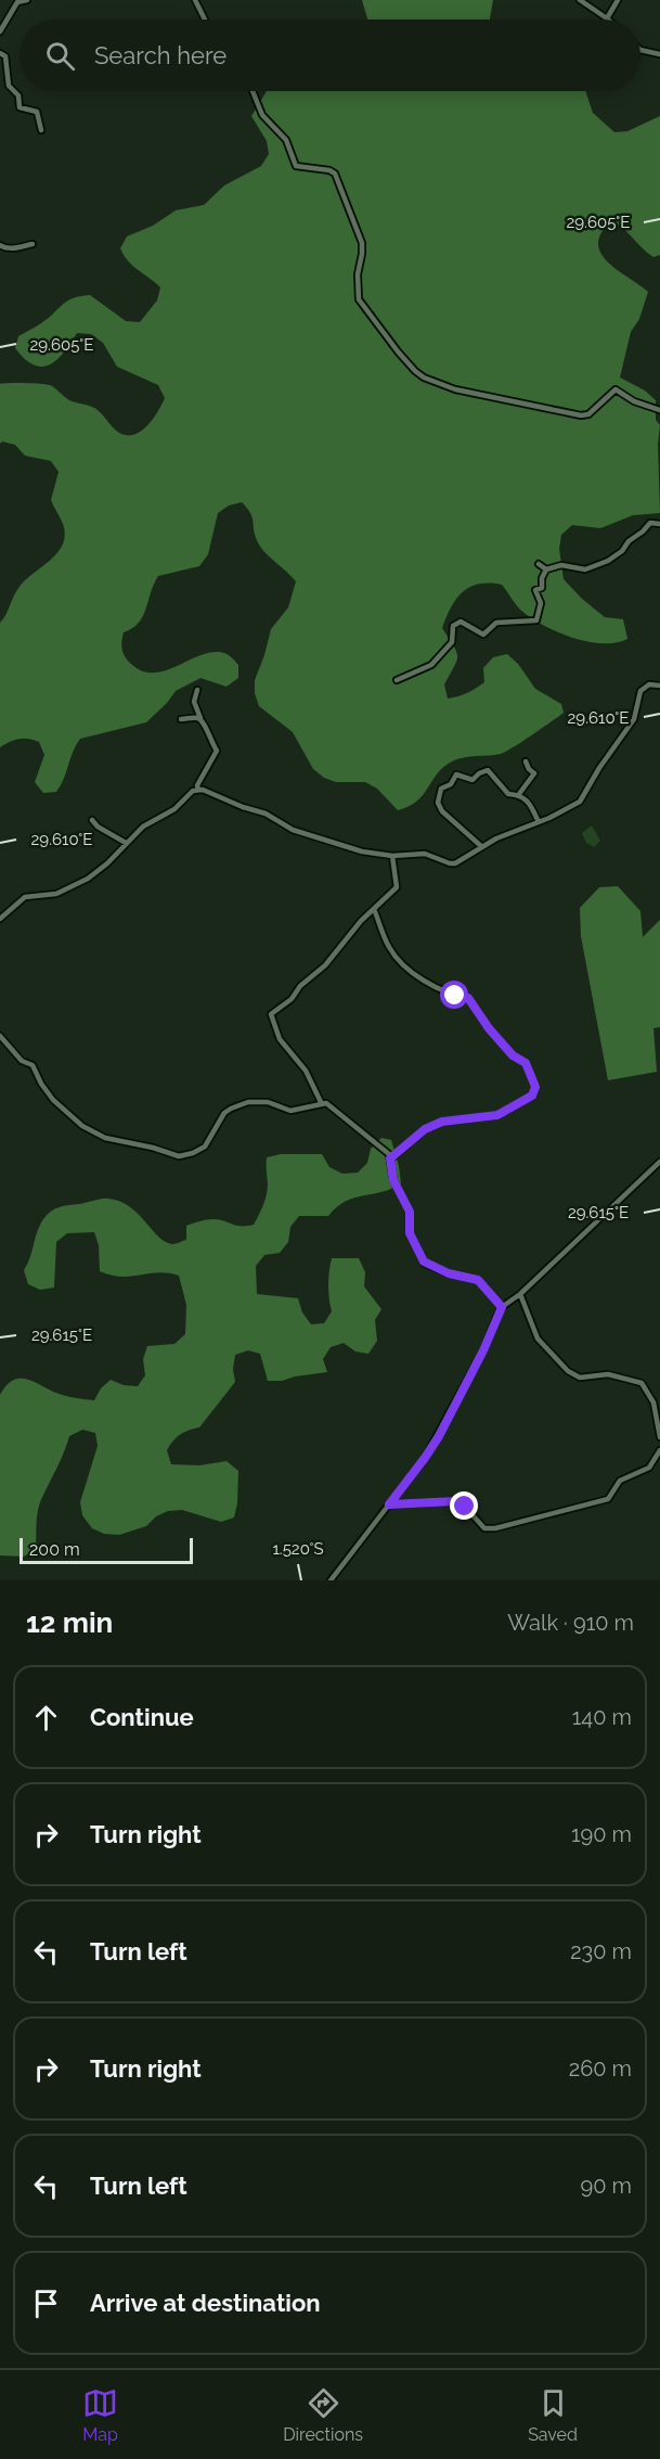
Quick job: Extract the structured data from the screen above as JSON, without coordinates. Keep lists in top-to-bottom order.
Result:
{
  "scale_bar": "200 m",
  "page": {
    "search": "Search here",
    "scale": "200 m",
    "heading": ["12 min", "Walk · 910 m"],
    "list": [
      ["Continue", "140 m"],
      ["Turn right", "190 m"],
      ["Turn left", "230 m"],
      ["Turn right", "260 m"],
      ["Turn left", "90 m"],
      "Arrive at destination"
    ],
    "nav": ["Map", "Directions", "Saved"]
  },
  "coordinates": [
    "29.605°E",
    "29.610°E",
    "29.615°E",
    "1.520°S"
  ]
}
